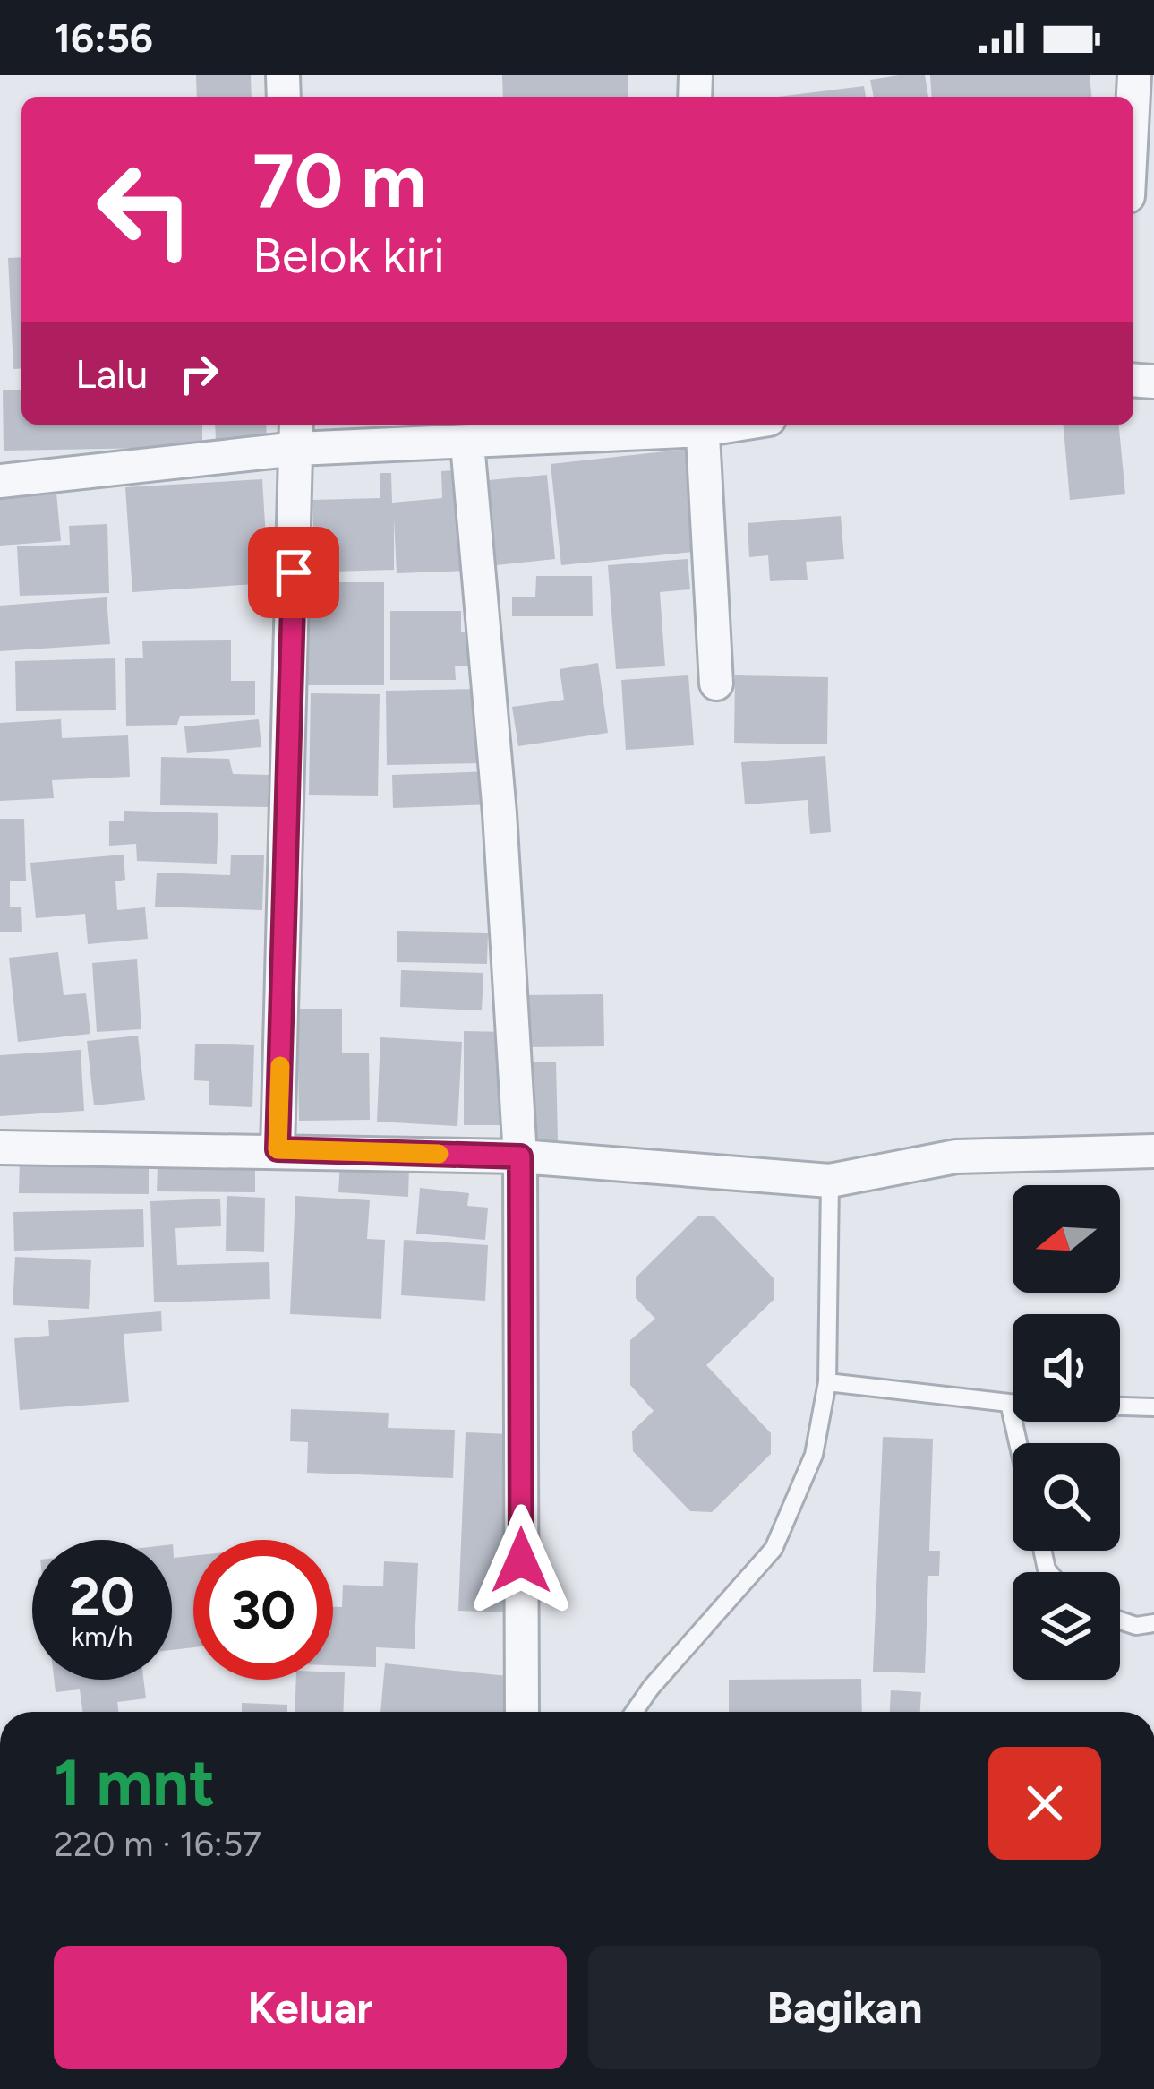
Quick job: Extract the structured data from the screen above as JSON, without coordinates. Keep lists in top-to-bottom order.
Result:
{
  "north": "left",
  "page": {
    "status": "16:56",
    "turn": ["70 m", "Belok kiri"],
    "then": "Lalu",
    "speed": "20 km/h",
    "limit": "30",
    "heading": ["1 mnt", "220 m · 16:57"],
    "buttons": ["Keluar", "Bagikan"]
  }
}
